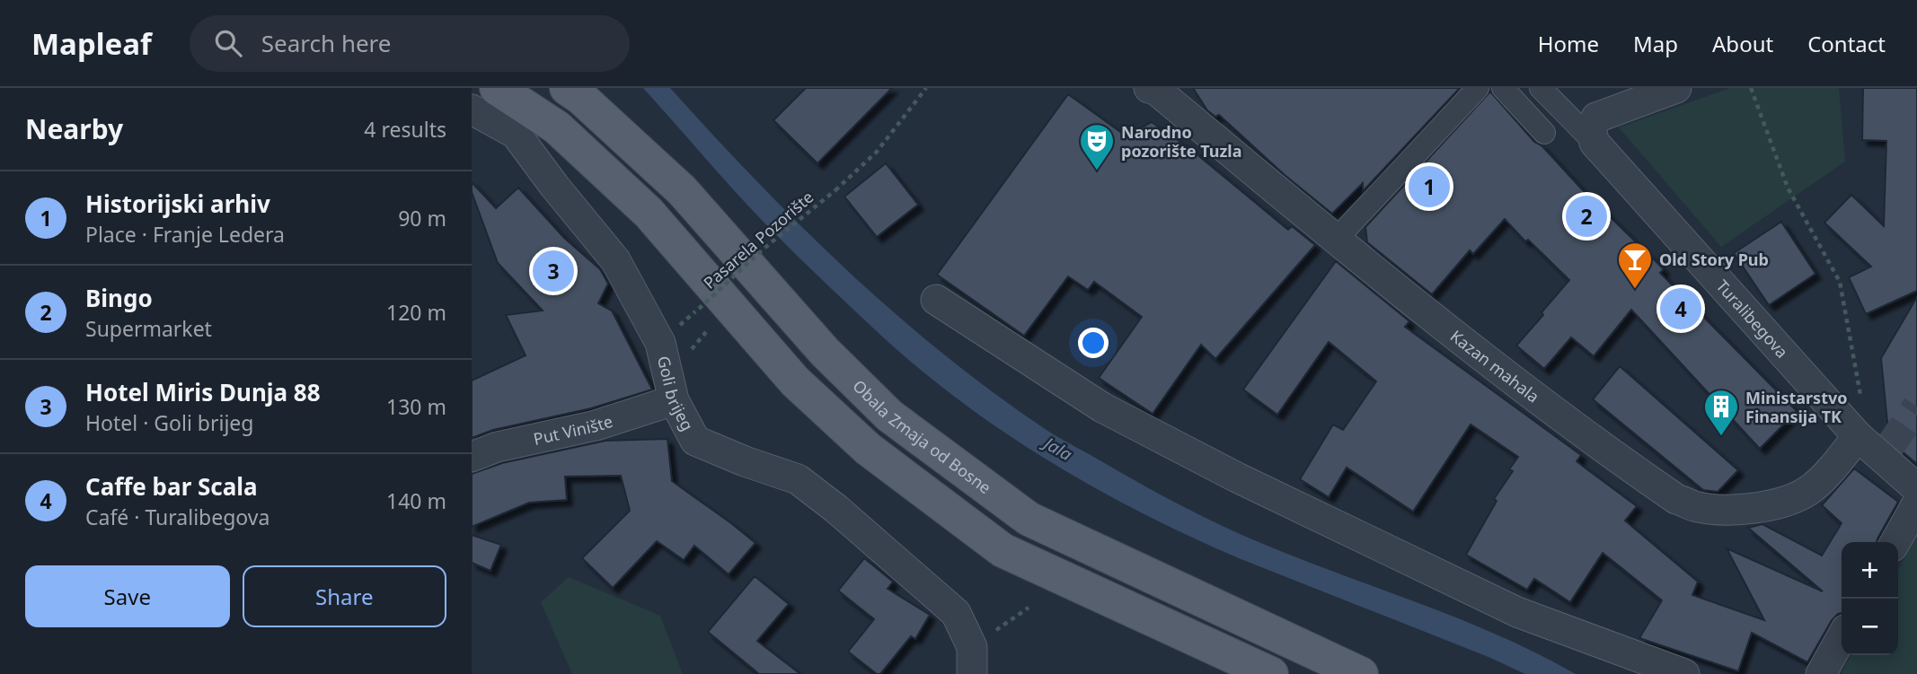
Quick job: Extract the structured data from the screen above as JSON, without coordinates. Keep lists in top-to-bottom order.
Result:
{
  "streets": {
    "main road": ["Obala Zmaja od Bosne"],
    "street": [
      "Turalibegova",
      "Kazan mahala",
      "Goli brijeg",
      "Put Vinište"
    ],
    "path": ["Pasarela Pozorište"]
  },
  "crossings": [
    ["Turalibegova", "Kazan mahala"],
    ["Goli brijeg", "Put Vinište"]
  ],
  "water": ["Jala"],
  "places": {
    "theatre": ["Narodno pozorište Tuzla"],
    "bar": ["Old Story Pub"],
    "building": ["Ministarstvo Finansija TK"]
  },
  "page": {
    "header": "Mapleaf",
    "search": "Search here",
    "nav": [
      "Home",
      "Map",
      "About",
      "Contact"
    ],
    "heading": ["Nearby", "4 results"],
    "pins": [
      "1",
      "2",
      "3",
      "4"
    ],
    "list": [
      {
        "mark": "1",
        "name": "Historijski arhiv",
        "note": "Place · Franje Ledera",
        "value": "90 m"
      },
      {
        "mark": "2",
        "name": "Bingo",
        "note": "Supermarket",
        "value": "120 m"
      },
      {
        "mark": "3",
        "name": "Hotel Miris Dunja 88",
        "note": "Hotel · Goli brijeg",
        "value": "130 m"
      },
      {
        "mark": "4",
        "name": "Caffe bar Scala",
        "note": "Café · Turalibegova",
        "value": "140 m"
      }
    ],
    "map_buttons": ["+", "−"],
    "buttons": ["Save", "Share"]
  }
}
